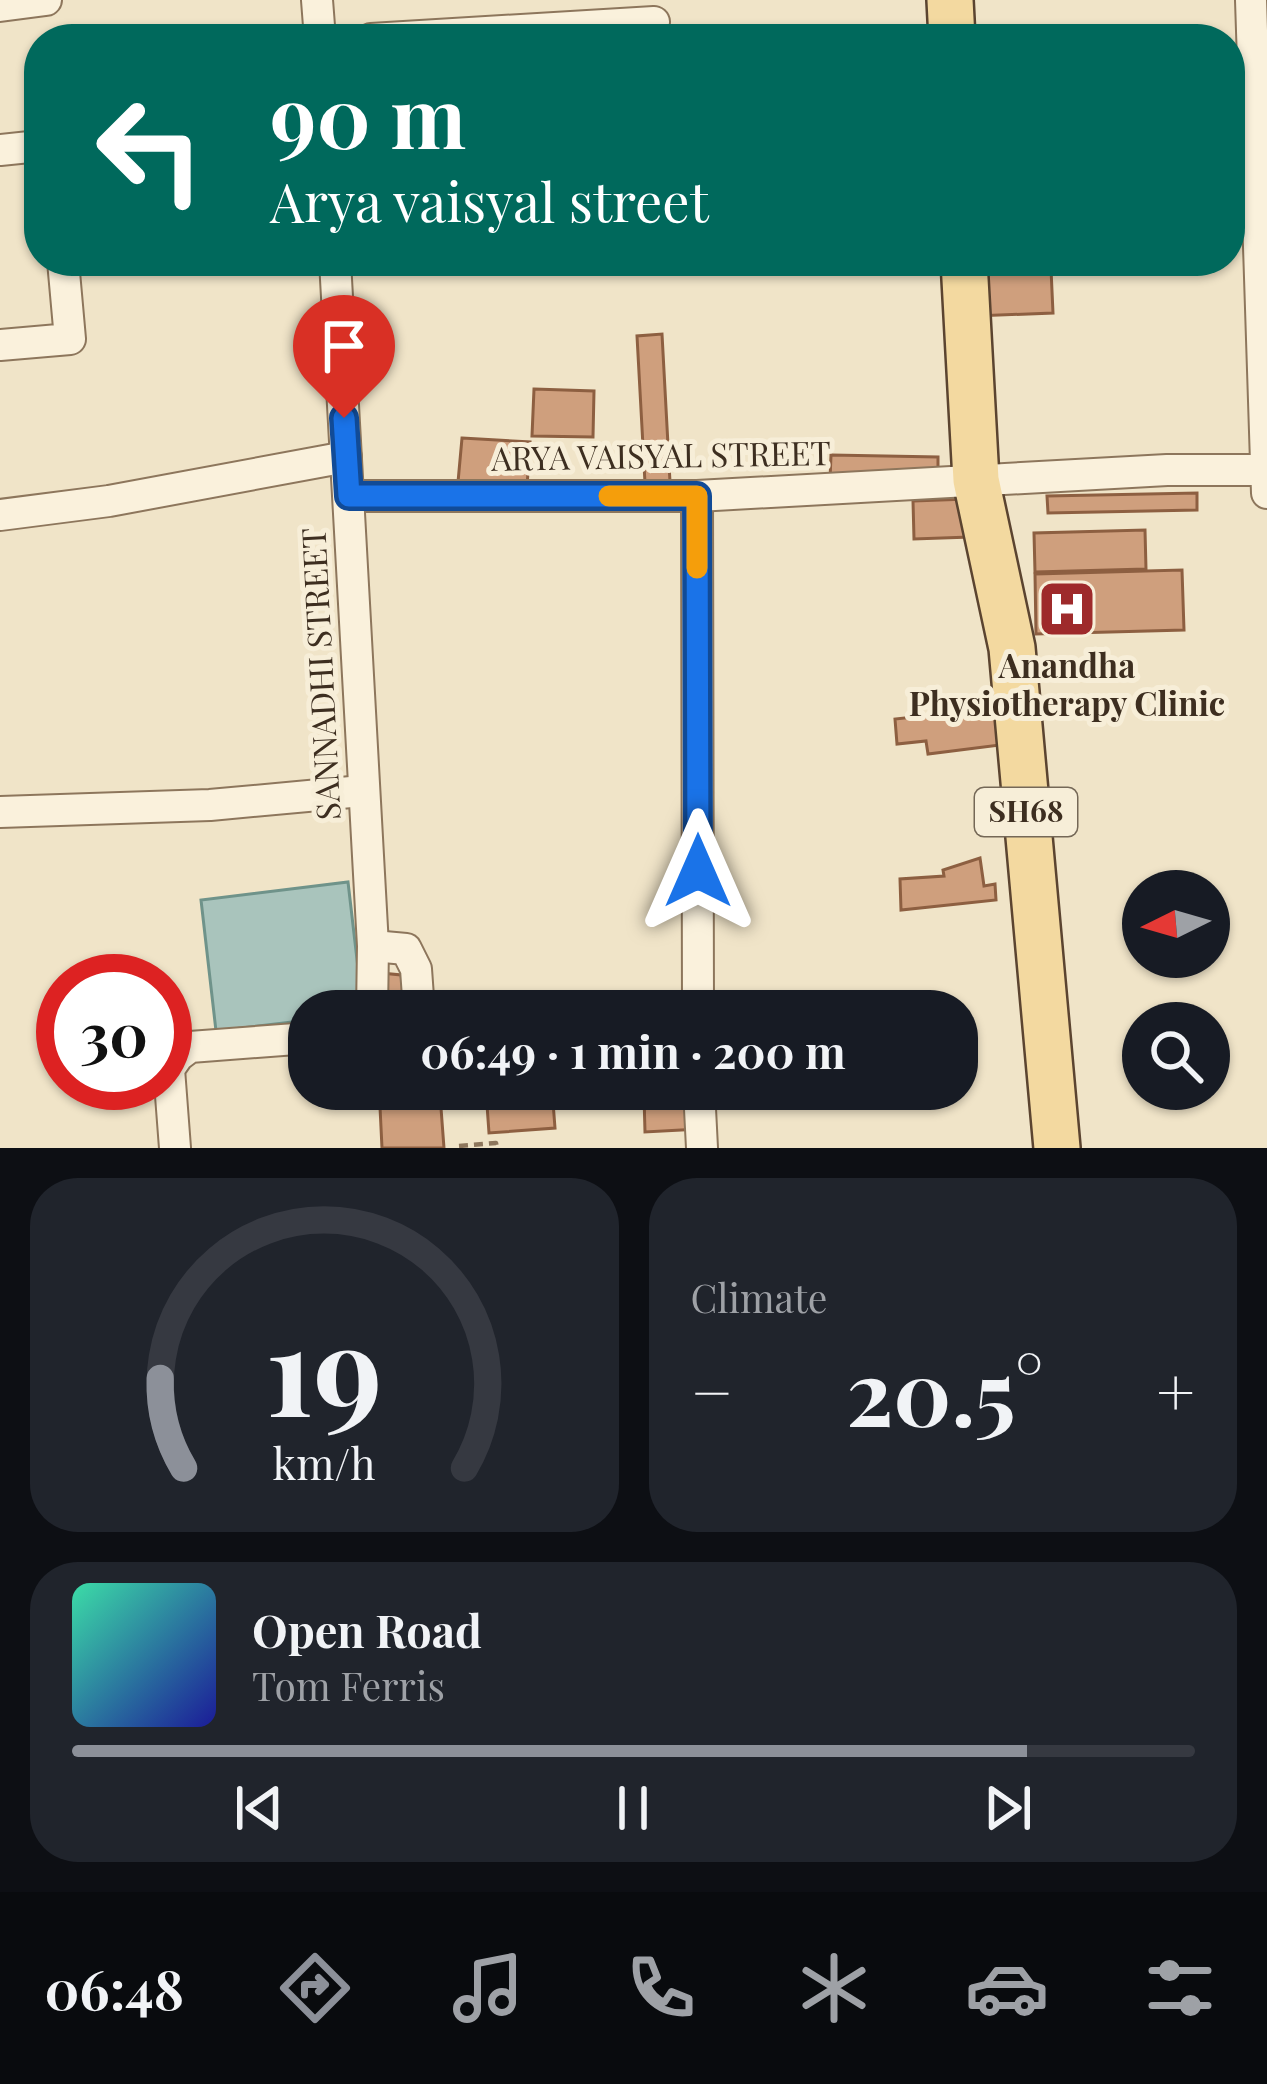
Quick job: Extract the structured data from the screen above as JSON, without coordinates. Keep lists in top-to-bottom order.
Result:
{
  "streets": {
    "main road": ["SH68"],
    "street": ["ARYA VAISYAL STREET", "SANNADHI STREET"]
  },
  "crossings": [
    ["ARYA VAISYAL STREET", "SANNADHI STREET"],
    ["ARYA VAISYAL STREET", "SH68"]
  ],
  "places": {
    "hospital": ["Anandha Physiotherapy Clinic"]
  },
  "north": "left",
  "page": {
    "turn": ["90 m", "Arya vaisyal street"],
    "limit": "30",
    "trip": "06:49 · 1 min · 200 m",
    "tile": "Climate",
    "heat": ["−", "20.5°", "+"],
    "song": ["Open Road", "Tom Ferris"],
    "tabs": "06:48",
    "gauge": ["19", "km/h"]
  }
}
